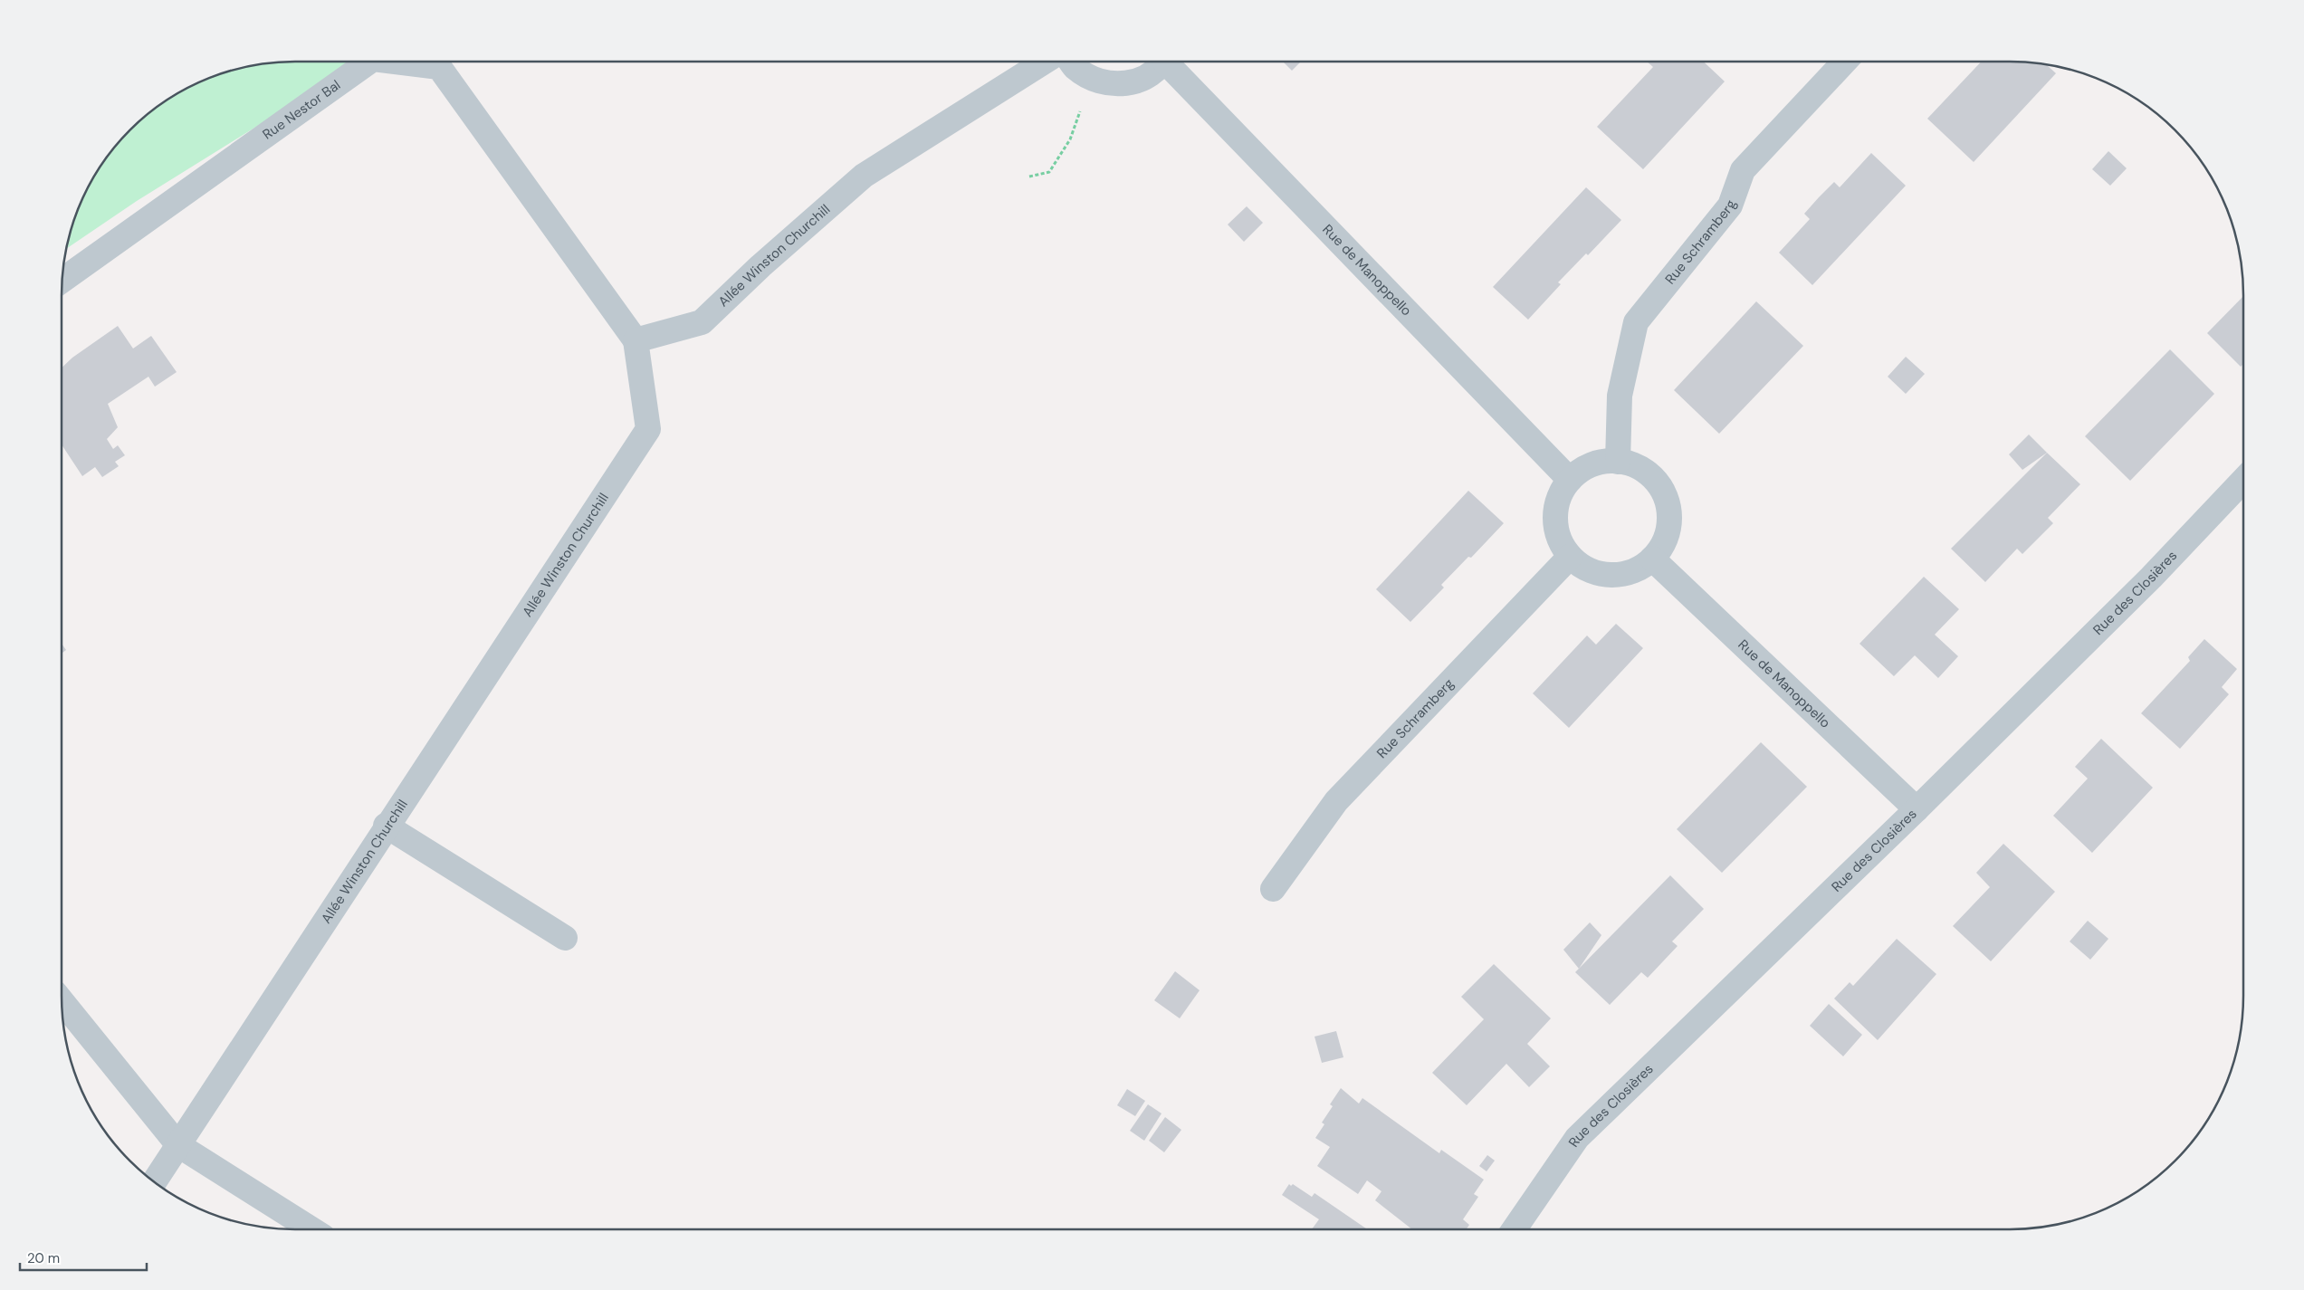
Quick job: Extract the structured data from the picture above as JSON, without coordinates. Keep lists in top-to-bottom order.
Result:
{
  "streets": {
    "street": [
      "Rue Nestor Bal",
      "Rue Schramberg",
      "Allée Winston Churchill",
      "Rue de Manoppello",
      "Rue des Closières"
    ]
  },
  "crossings": [
    ["Rue Nestor Bal", "Allée Winston Churchill"],
    ["Rue Schramberg", "Rue de Manoppello"],
    ["Rue de Manoppello", "Rue des Closières"]
  ],
  "scale_bar": "20 m"
}
